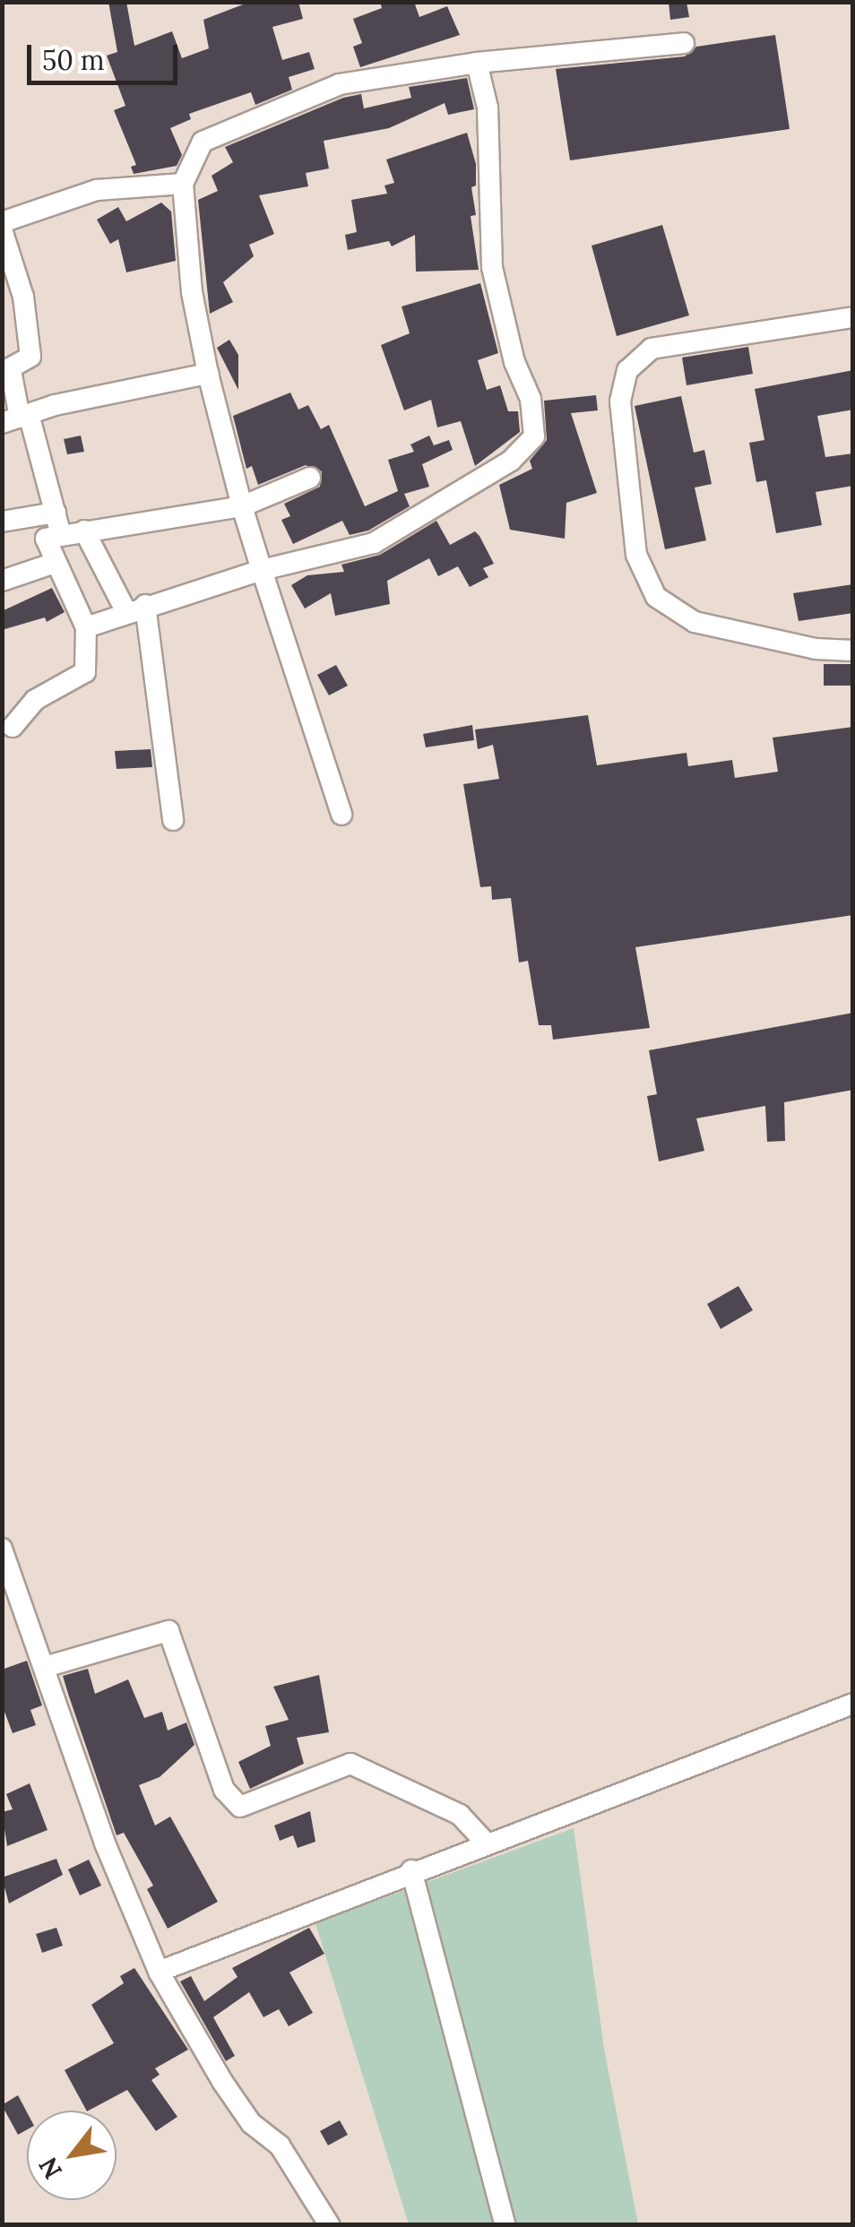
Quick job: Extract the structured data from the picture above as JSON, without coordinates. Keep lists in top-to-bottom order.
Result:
{
  "scale_bar": "50 m",
  "north": "bottom left"
}
